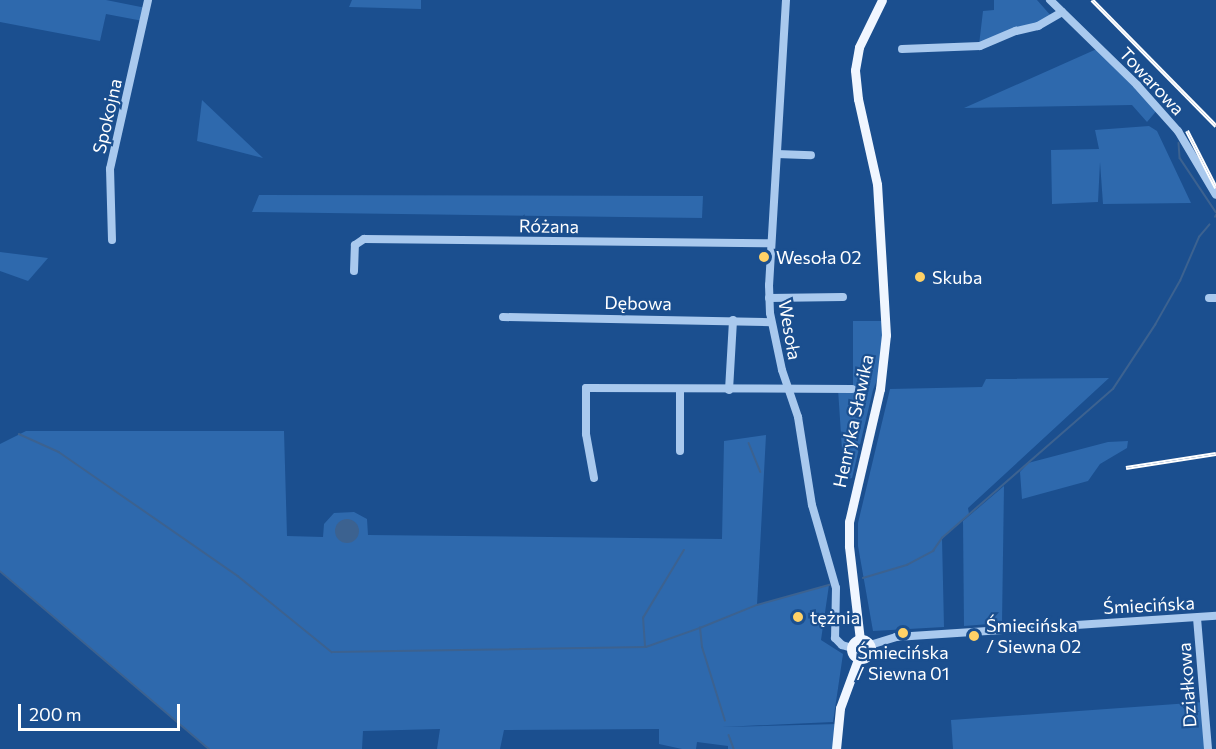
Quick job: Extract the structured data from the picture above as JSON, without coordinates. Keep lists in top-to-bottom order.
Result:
{
  "streets": {
    "main road": ["Henryka Sławika"],
    "street": [
      "Towarowa",
      "Spokojna",
      "Różana",
      "Dębowa",
      "Wesoła",
      "Śmiecińska",
      "Działkowa"
    ]
  },
  "crossings": [
    ["Różana", "Wesoła"],
    ["Dębowa", "Wesoła"],
    ["Wesoła", "Henryka Sławika"],
    ["Wesoła", "Śmiecińska"],
    ["Henryka Sławika", "Śmiecińska"],
    ["Śmiecińska", "Działkowa"]
  ],
  "places": [
    "Wesoła 02",
    "Skuba",
    "tężnia",
    "Śmiecińska / Siewna 01",
    "Śmiecińska / Siewna 02"
  ],
  "scale_bar": "200 m"
}
